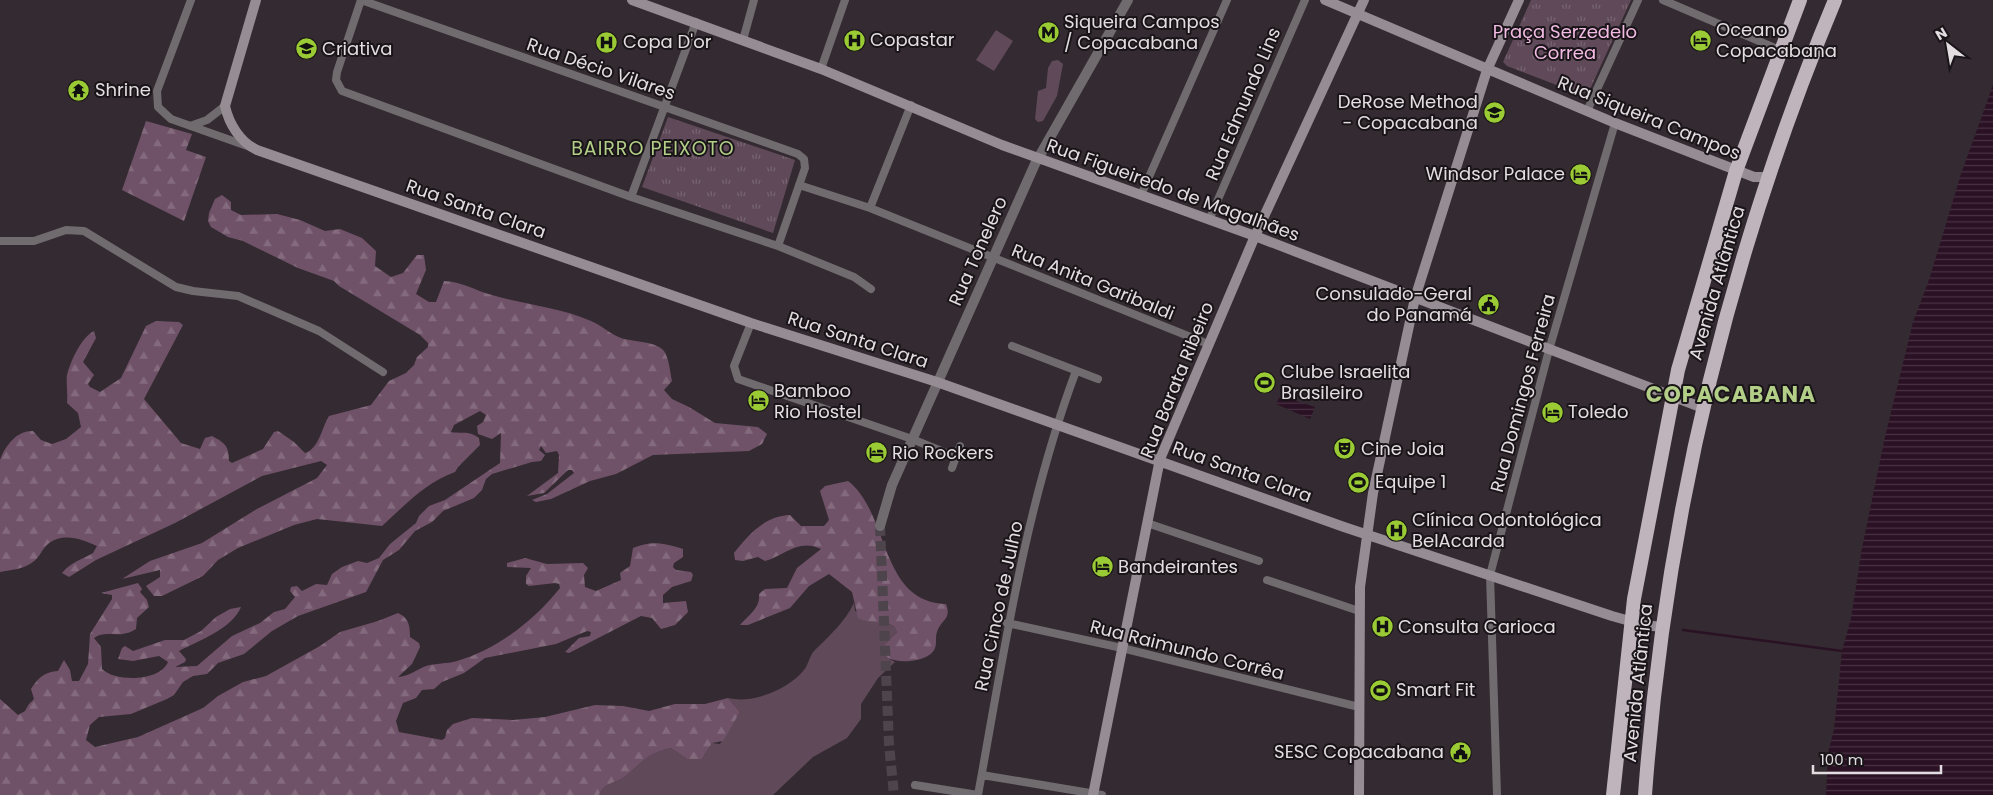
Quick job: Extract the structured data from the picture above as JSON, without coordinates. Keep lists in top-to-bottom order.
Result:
{
  "streets": {
    "highway": ["Avenida Atlântica"],
    "main road": [
      "Rua Siqueira Campos",
      "Rua Figueiredo de Magalhães",
      "Rua Santa Clara",
      "Rua Barata Ribeiro"
    ],
    "street": [
      "Rua Décio Vilares",
      "Rua Edmundo Lins",
      "Rua Tonelero",
      "Rua Anita Garibaldi",
      "Rua Domingos Ferreira",
      "Rua Cinco de Julho",
      "Rua Raimundo Corrêa"
    ]
  },
  "crossings": [
    ["Rua Décio Vilares", "Rua Anita Garibaldi"],
    ["Rua Edmundo Lins", "Rua Figueiredo de Magalhães"],
    ["Rua Siqueira Campos", "Avenida Atlântica"],
    ["Rua Siqueira Campos", "Rua Barata Ribeiro"],
    ["Rua Siqueira Campos", "Rua Domingos Ferreira"],
    ["Rua Figueiredo de Magalhães", "Rua Tonelero"],
    ["Rua Figueiredo de Magalhães", "Avenida Atlântica"],
    ["Rua Figueiredo de Magalhães", "Rua Barata Ribeiro"],
    ["Rua Figueiredo de Magalhães", "Rua Domingos Ferreira"],
    ["Rua Santa Clara", "Rua Tonelero"],
    ["Rua Santa Clara", "Avenida Atlântica"],
    ["Rua Santa Clara", "Rua Barata Ribeiro"],
    ["Rua Santa Clara", "Rua Domingos Ferreira"],
    ["Rua Santa Clara", "Rua Cinco de Julho"],
    ["Rua Tonelero", "Rua Anita Garibaldi"],
    ["Rua Anita Garibaldi", "Rua Barata Ribeiro"],
    ["Rua Barata Ribeiro", "Rua Raimundo Corrêa"],
    ["Rua Cinco de Julho", "Rua Raimundo Corrêa"]
  ],
  "districts": ["BAIRRO PEIXOTO", "COPACABANA"],
  "parks": ["Praça Serzedelo Correa"],
  "places": {
    "metro station": ["Siqueira Campos / Copacabana"],
    "hospital": [
      "Copastar",
      "Copa D'or",
      "Clínica Odontológica BelAcarda",
      "Consulta Carioca"
    ],
    "hotel": [
      "Oceano Copacabana",
      "Windsor Palace",
      "Bamboo Rio Hostel",
      "Toledo",
      "Rio Rockers",
      "Bandeirantes"
    ],
    "school or university": ["Criativa", "DeRose Method - Copacabana"],
    "temple": ["Shrine"],
    "public building": ["Consulado-Geral do Panamá", "SESC Copacabana"],
    "sports": ["Clube Israelita Brasileiro", "Equipe 1", "Smart Fit"],
    "theatre": ["Cine Joia"]
  },
  "scale_bar": "100 m",
  "north": "top left"
}
